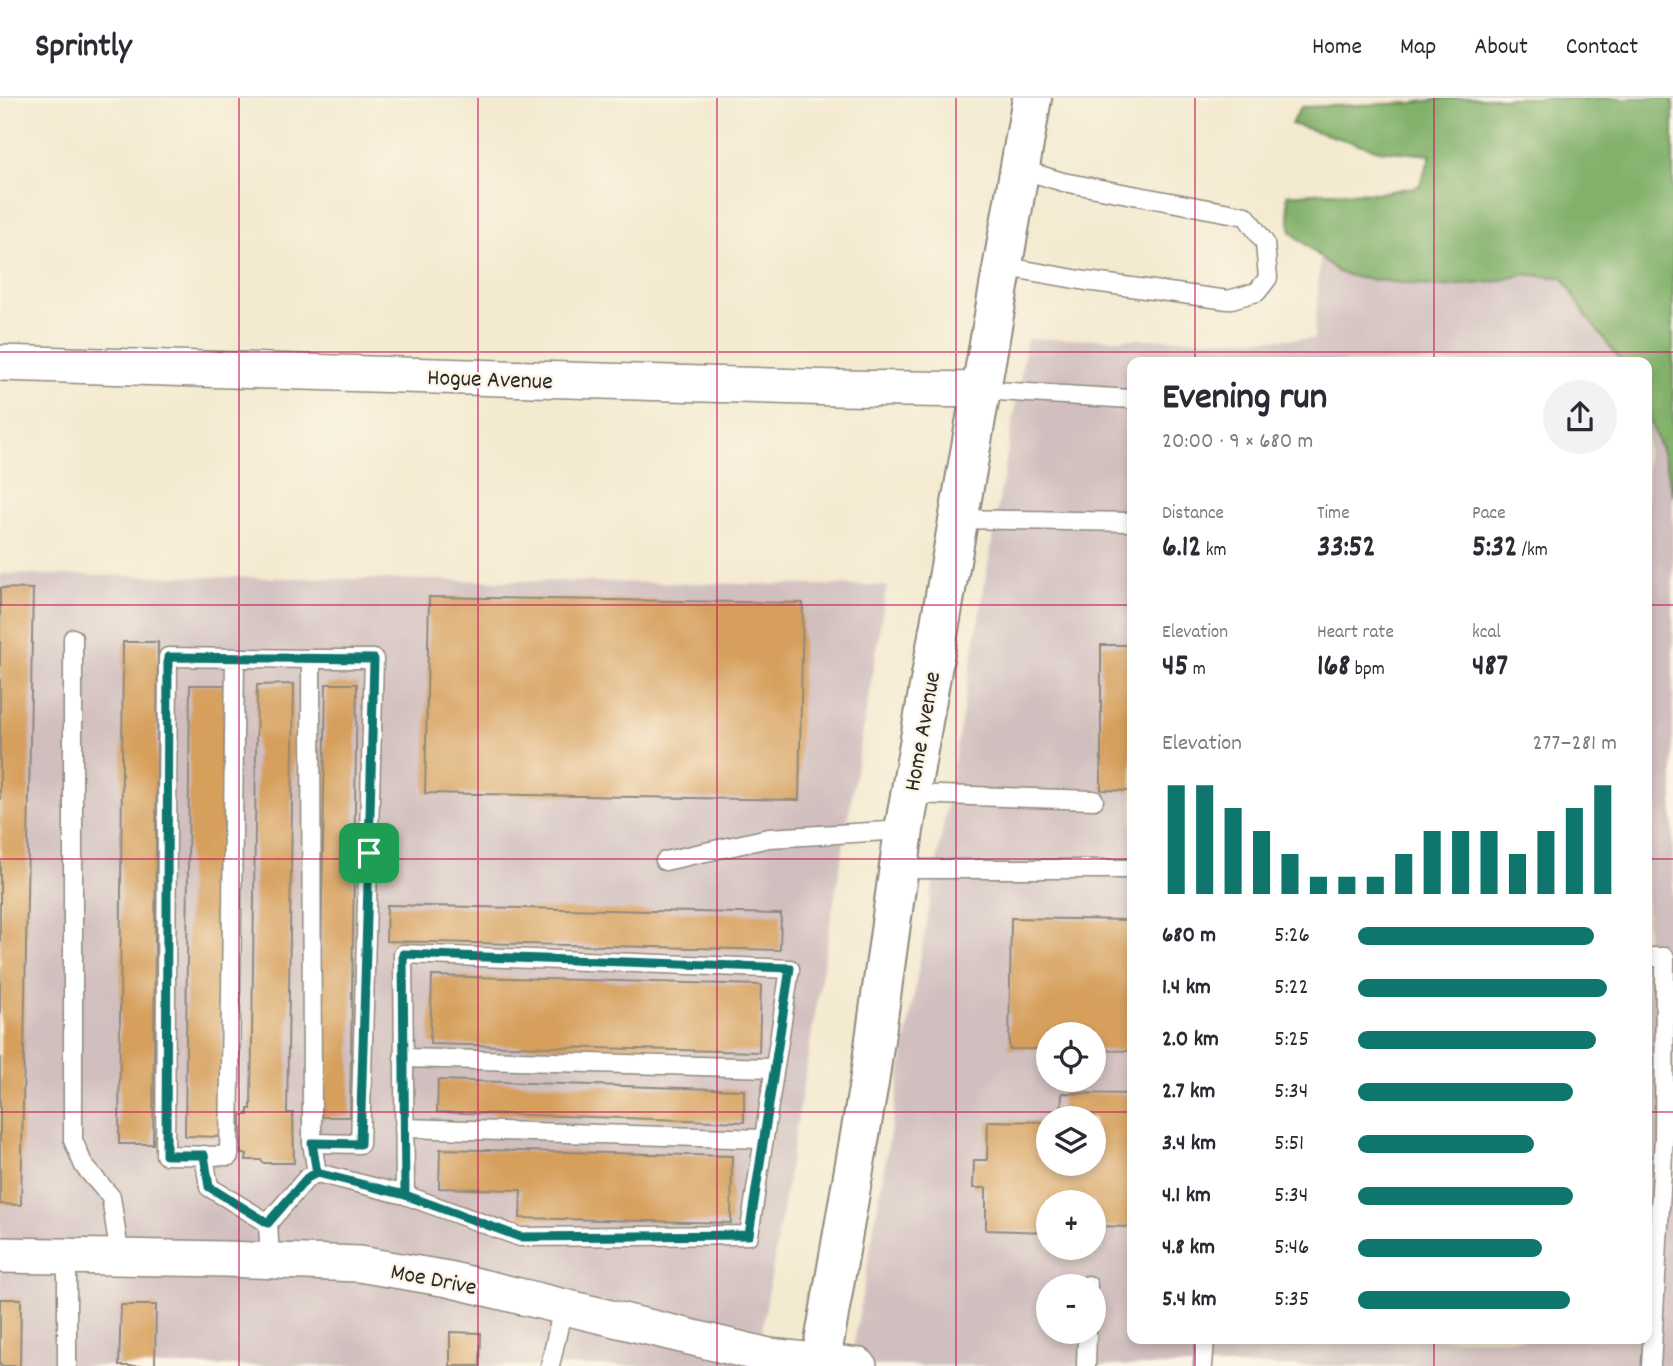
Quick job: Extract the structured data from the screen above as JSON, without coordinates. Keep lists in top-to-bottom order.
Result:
{
  "streets": {
    "street": ["Hogue Avenue", "Home Avenue", "Moe Drive"]
  },
  "crossings": [
    ["Hogue Avenue", "Home Avenue"],
    ["Home Avenue", "Moe Drive"]
  ],
  "page": {
    "header": "Sprintly",
    "nav": [
      "Home",
      "Map",
      "About",
      "Contact"
    ],
    "heading": ["Evening run", "20:00 · 9 × 680 m"],
    "stats": [
      ["Distance", "6.12 km"],
      ["Time", "33:52"],
      ["Pace", "5:32 /km"],
      ["Elevation", "45 m"],
      ["Heart rate", "168 bpm"],
      ["kcal", "487"]
    ],
    "chart": ["Elevation", "277–281 m"],
    "list": [
      {
        "name": "680 m",
        "note": "5:26"
      },
      {
        "name": "1.4 km",
        "note": "5:22"
      },
      {
        "name": "2.0 km",
        "note": "5:25"
      },
      {
        "name": "2.7 km",
        "note": "5:34"
      },
      {
        "name": "3.4 km",
        "note": "5:51"
      },
      {
        "name": "4.1 km",
        "note": "5:34"
      },
      {
        "name": "4.8 km",
        "note": "5:46"
      },
      {
        "name": "5.4 km",
        "note": "5:35"
      }
    ],
    "map_buttons": ["+", "−"]
  }
}
